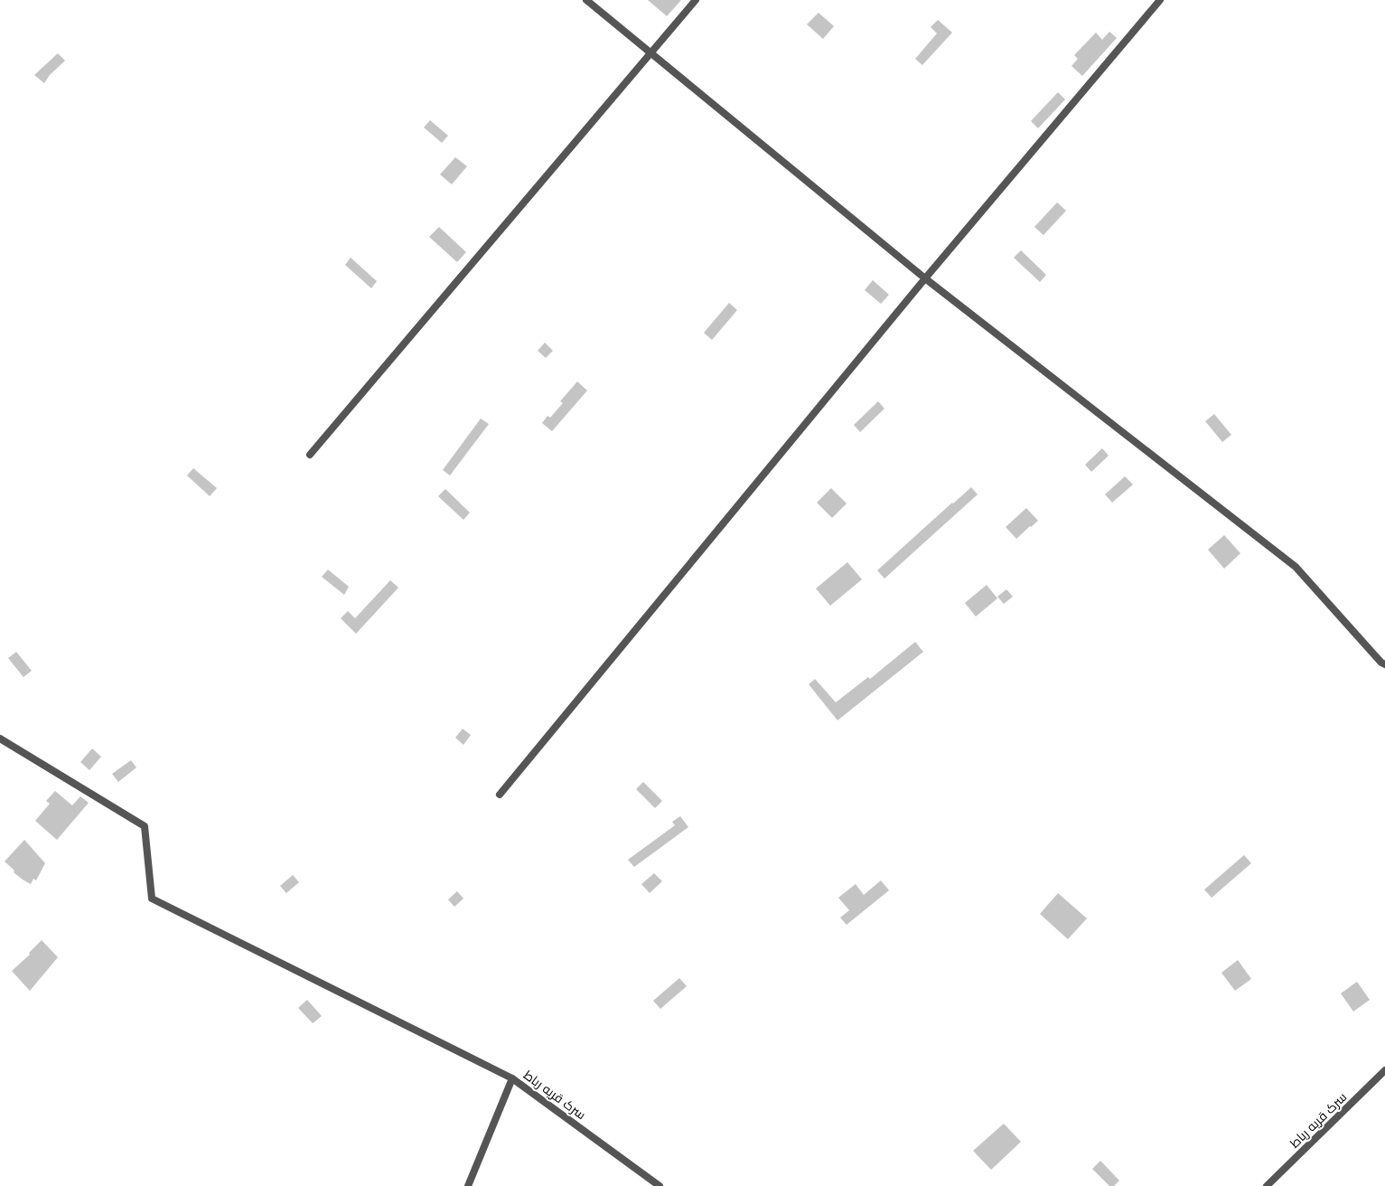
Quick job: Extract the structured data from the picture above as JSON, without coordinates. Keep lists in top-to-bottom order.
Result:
{
  "streets": {
    "street": ["سرک قریه رباط"]
  }
}
